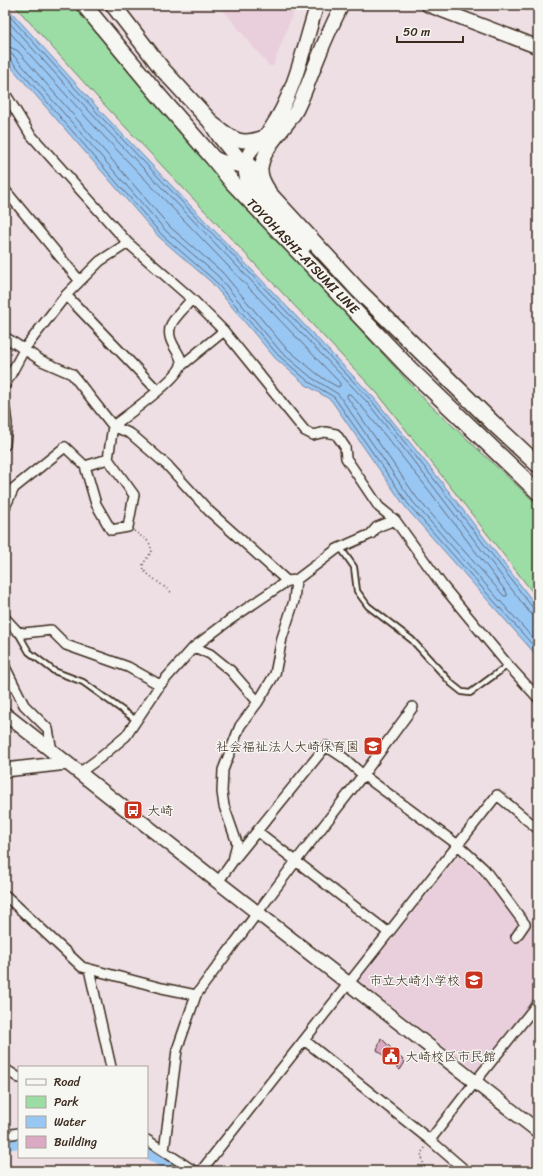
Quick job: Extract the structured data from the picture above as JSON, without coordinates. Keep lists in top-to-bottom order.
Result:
{
  "streets": {
    "main road": ["TOYOHASHI-ATSUMI LINE"]
  },
  "places": {
    "school or university": ["社会福祉法人大崎保育園", "市立大崎小学校"],
    "bus stop": ["大崎"],
    "public building": ["大崎校区市民館"]
  },
  "legend": [
    "Road",
    "Park",
    "Water",
    "Building"
  ],
  "scale_bar": "50 m"
}
